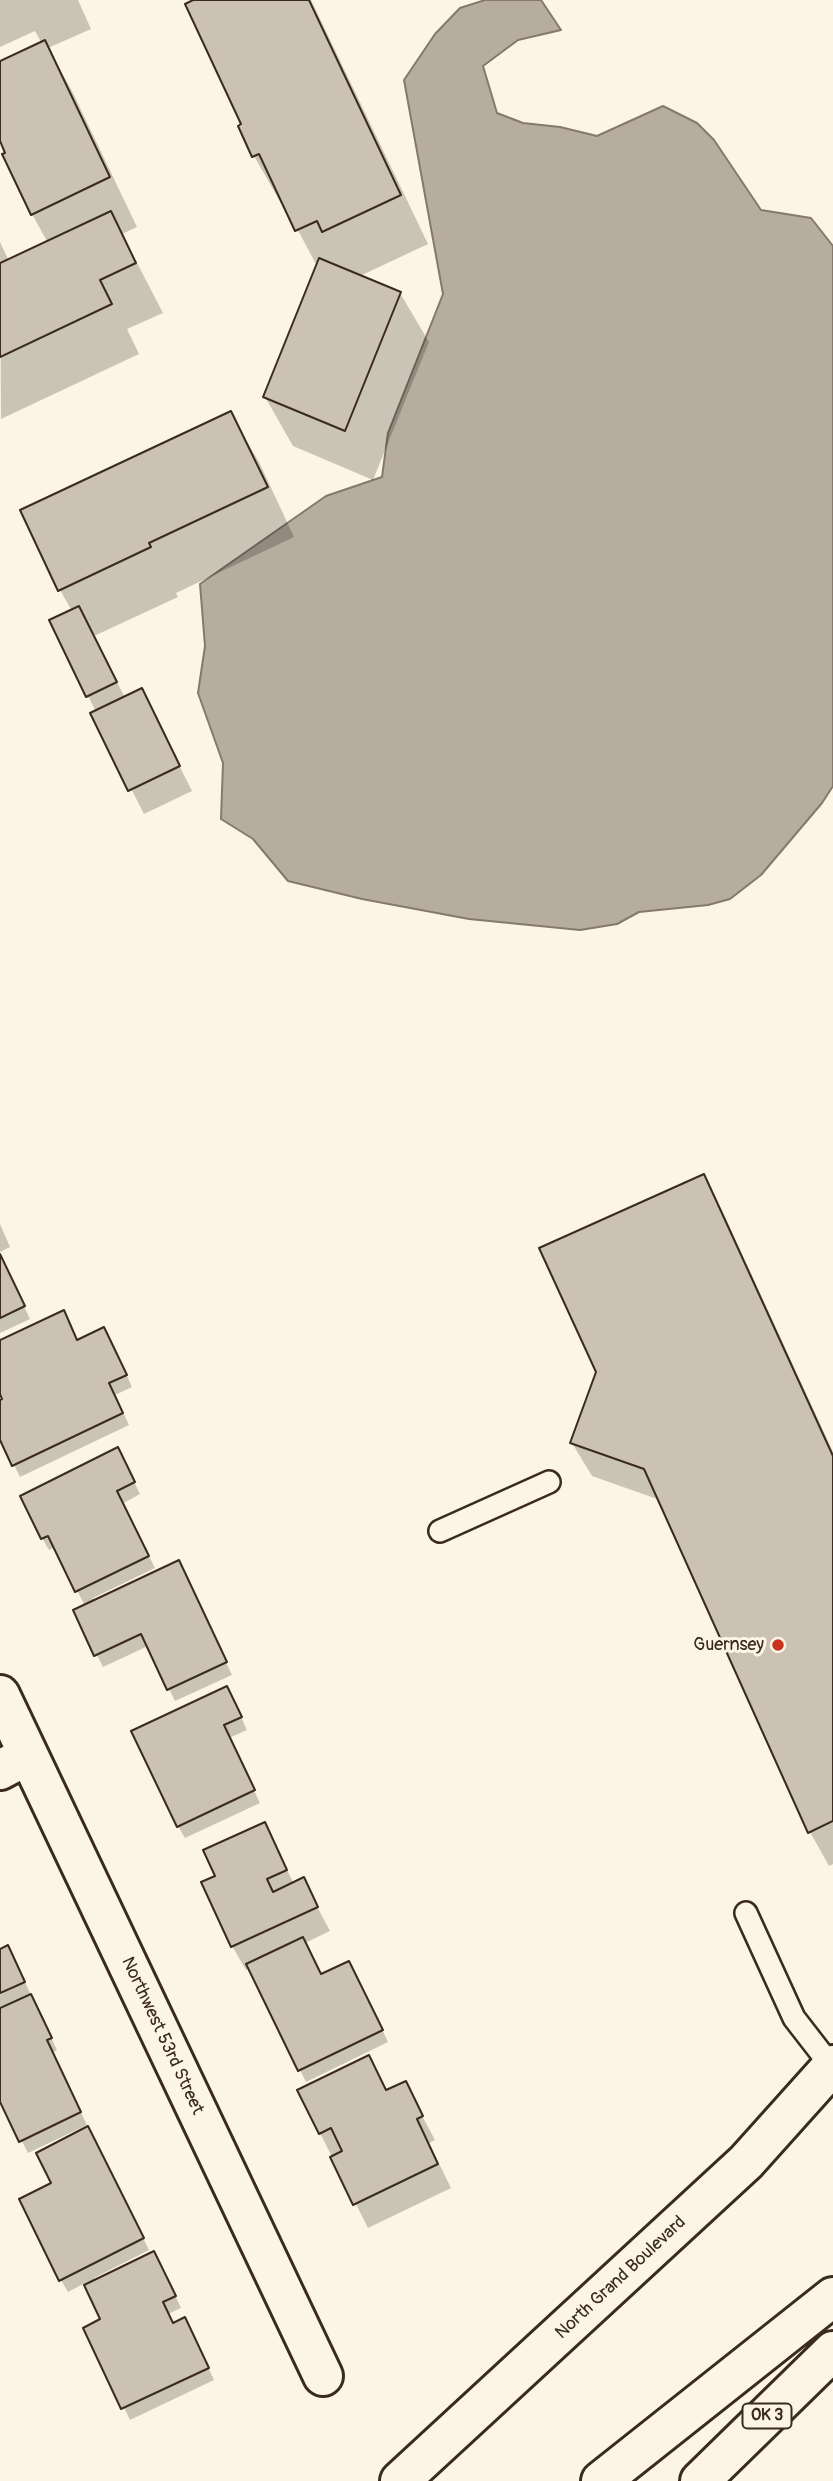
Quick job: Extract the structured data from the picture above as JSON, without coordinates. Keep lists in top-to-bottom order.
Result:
{
  "streets": {
    "main road": ["Northwest 53rd Street", "North Grand Boulevard", "OK 3"]
  },
  "places": ["Guernsey"]
}
